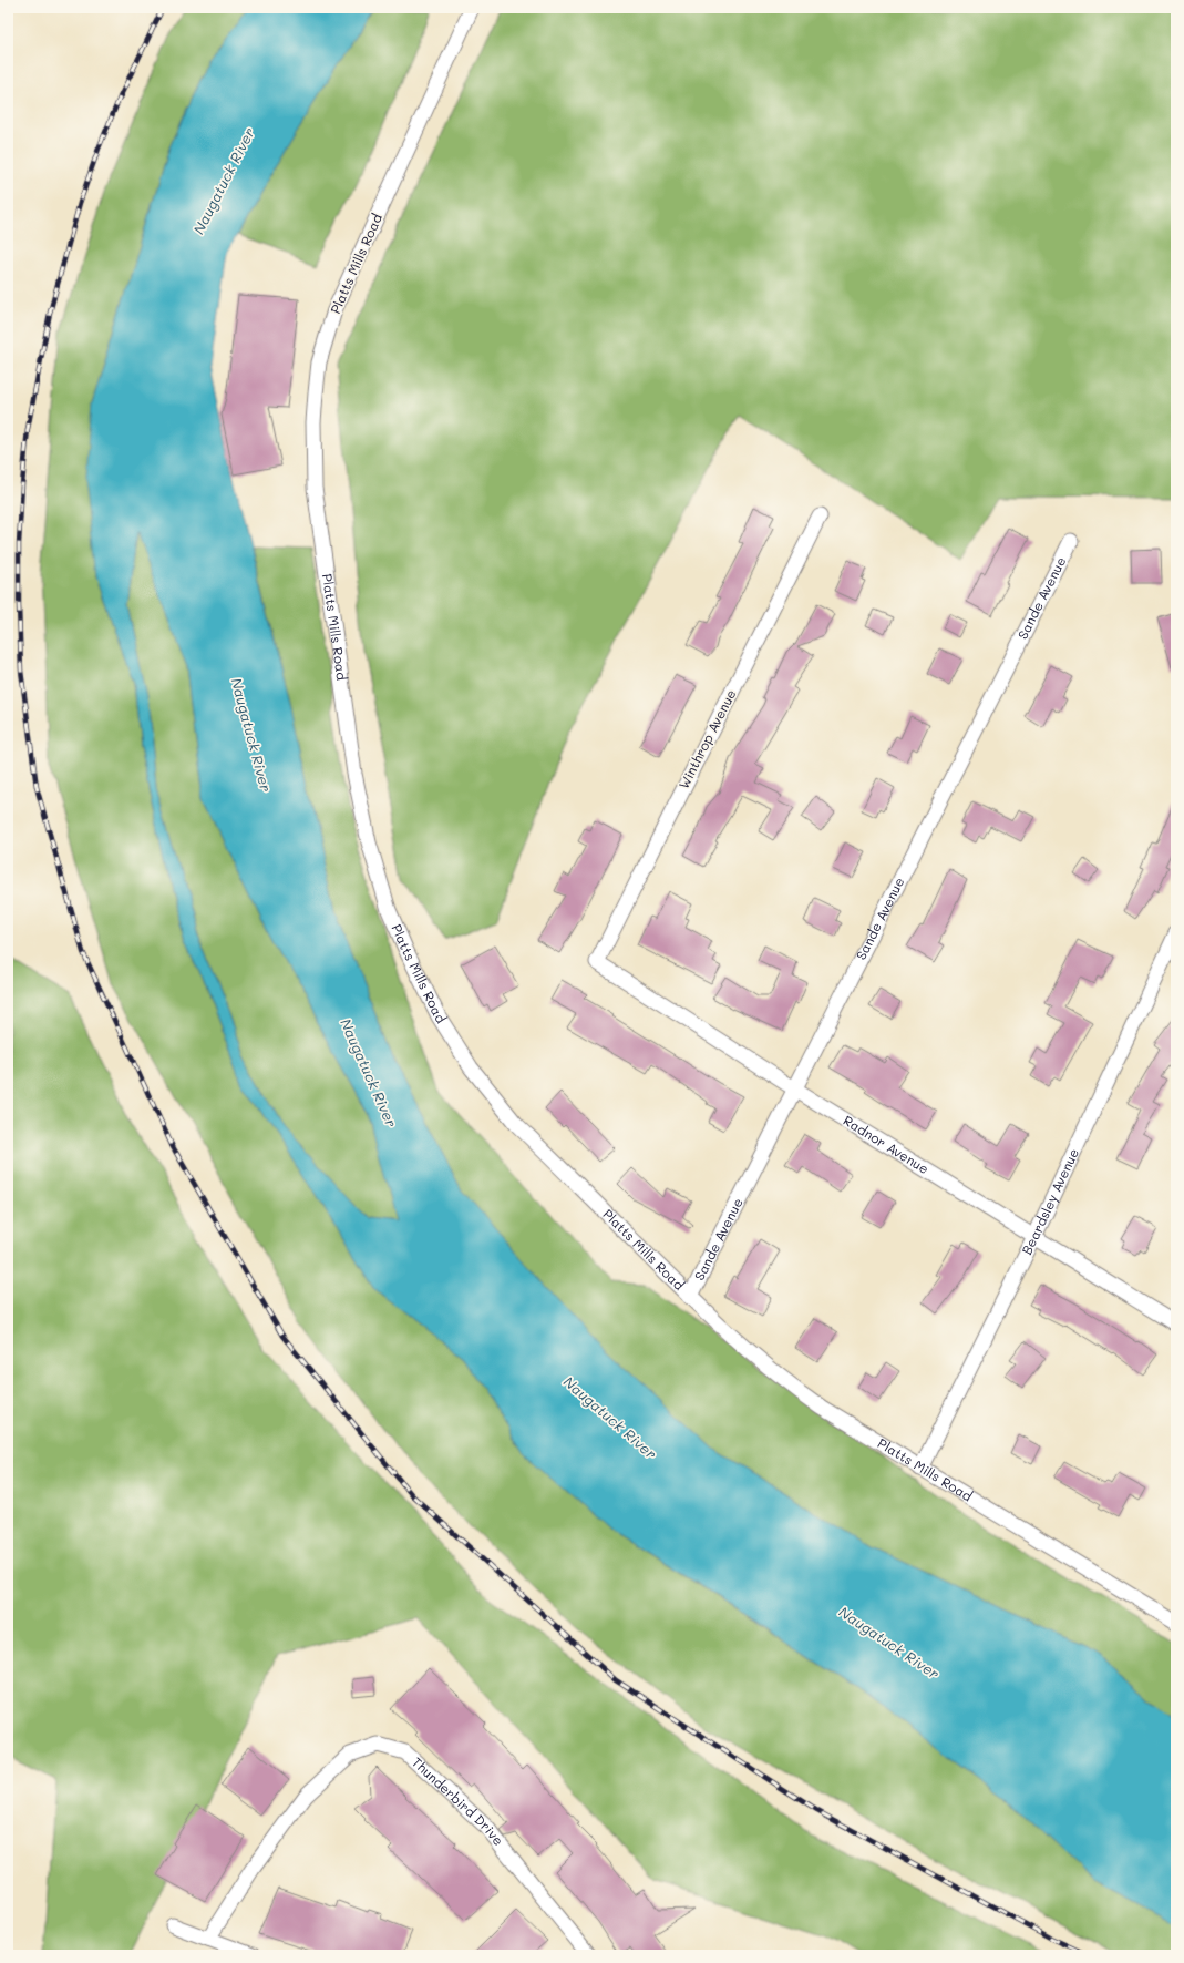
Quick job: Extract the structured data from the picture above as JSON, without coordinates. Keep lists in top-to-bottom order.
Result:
{
  "streets": {
    "street": [
      "Platts Mills Road",
      "Sande Avenue",
      "Winthrop Avenue",
      "Radnor Avenue",
      "Beardsley Avenue",
      "Thunderbird Drive"
    ]
  },
  "crossings": [
    ["Platts Mills Road", "Sande Avenue"],
    ["Platts Mills Road", "Beardsley Avenue"],
    ["Sande Avenue", "Radnor Avenue"],
    ["Winthrop Avenue", "Radnor Avenue"],
    ["Radnor Avenue", "Beardsley Avenue"]
  ],
  "water": ["Naugatuck River"]
}
